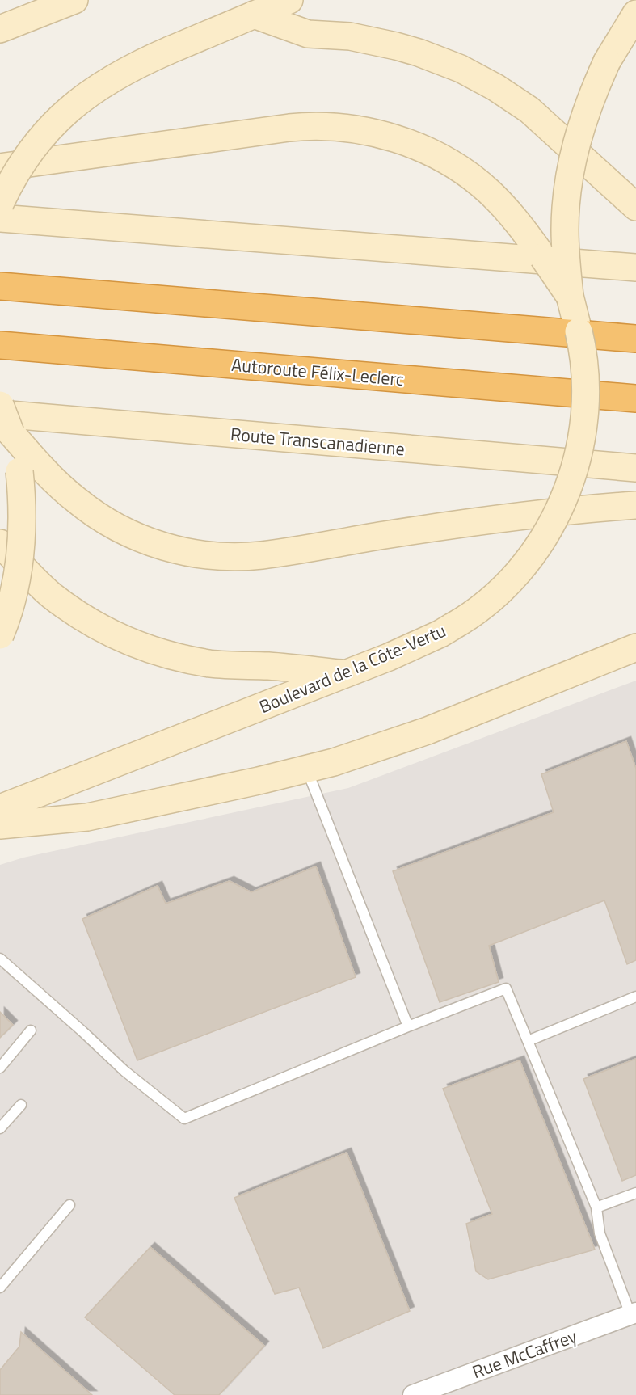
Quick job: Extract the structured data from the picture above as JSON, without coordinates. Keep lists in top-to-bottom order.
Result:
{
  "streets": {
    "highway": ["Autoroute Félix-Leclerc"],
    "main road": ["Route Transcanadienne", "Boulevard de la Côte-Vertu"],
    "street": ["Rue McCaffrey"]
  }
}
